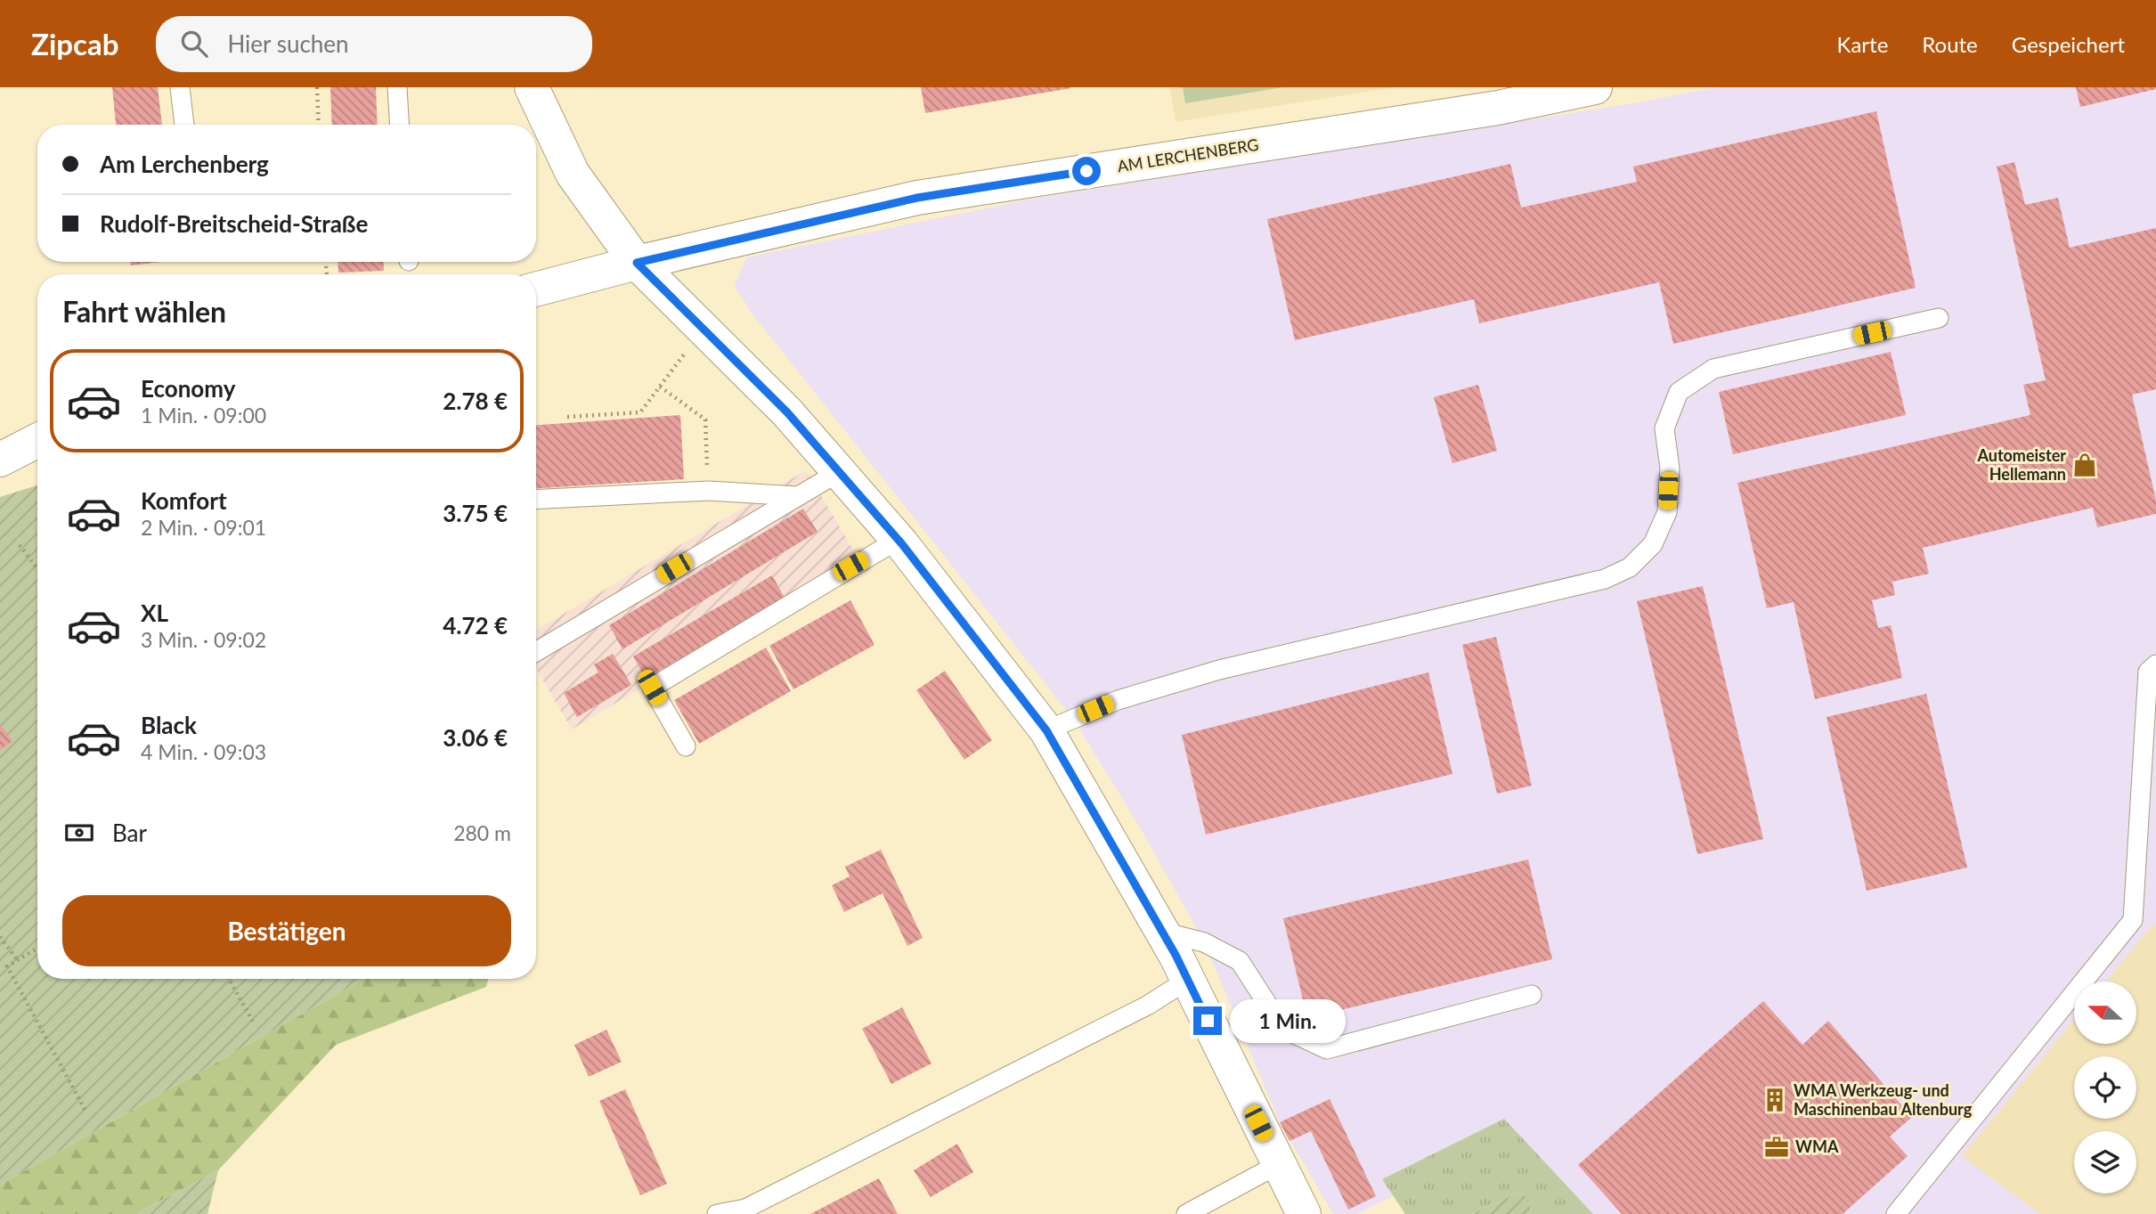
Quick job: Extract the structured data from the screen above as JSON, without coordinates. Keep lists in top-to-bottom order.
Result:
{
  "streets": {
    "street": ["AM LERCHENBERG"]
  },
  "places": {
    "shop": ["Automeister Hellemann"],
    "building": ["WMA Werkzeug- und Maschinenbau Altenburg"],
    "office": ["WMA"]
  },
  "north": "left",
  "page": {
    "header": "Zipcab",
    "search": "Hier suchen",
    "nav": ["Karte", "Route", "Gespeichert"],
    "banner": ["Am Lerchenberg", "Rudolf-Breitscheid-Straße"],
    "heading": "Fahrt wählen",
    "list": [
      {
        "name": "Economy",
        "note": "1 Min. · 09:00",
        "value": "2.78 €"
      },
      {
        "name": "Komfort",
        "note": "2 Min. · 09:01",
        "value": "3.75 €"
      },
      {
        "name": "XL",
        "note": "3 Min. · 09:02",
        "value": "4.72 €"
      },
      {
        "name": "Black",
        "note": "4 Min. · 09:03",
        "value": "3.06 €"
      }
    ],
    "pay": ["Bar", "280 m"],
    "buttons": "Bestätigen",
    "bubble": "1 Min."
  }
}
